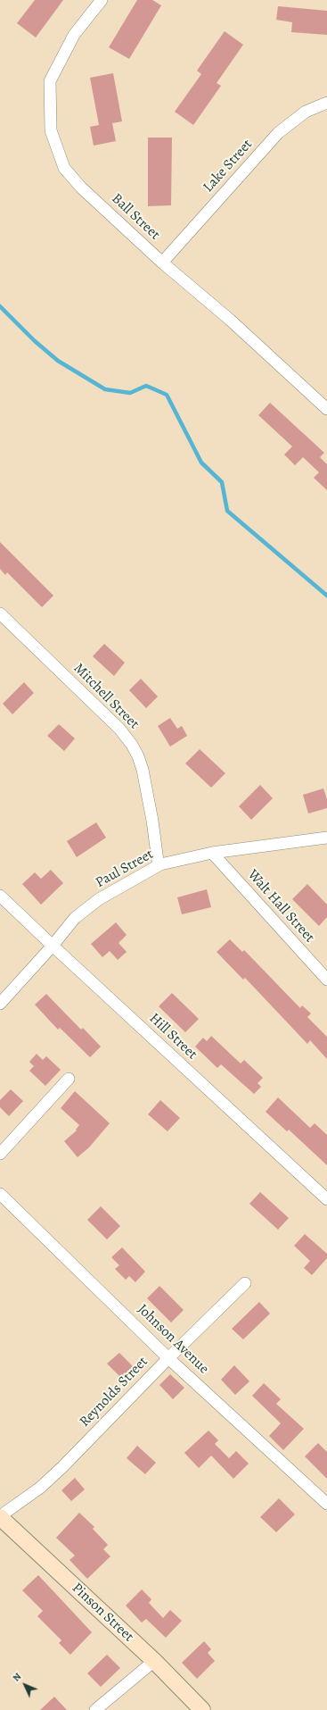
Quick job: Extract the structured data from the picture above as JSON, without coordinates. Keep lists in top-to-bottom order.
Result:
{
  "streets": {
    "street": [
      "Lake Street",
      "Ball Street",
      "Mitchell Street",
      "Paul Street",
      "Walt Hall Street",
      "Hill Street",
      "Johnson Avenue",
      "Reynolds Street",
      "Pinson Street"
    ]
  },
  "crossings": [
    ["Lake Street", "Ball Street"],
    ["Mitchell Street", "Paul Street"],
    ["Paul Street", "Walt Hall Street"],
    ["Paul Street", "Hill Street"],
    ["Johnson Avenue", "Reynolds Street"],
    ["Reynolds Street", "Pinson Street"]
  ],
  "north": "top left"
}
